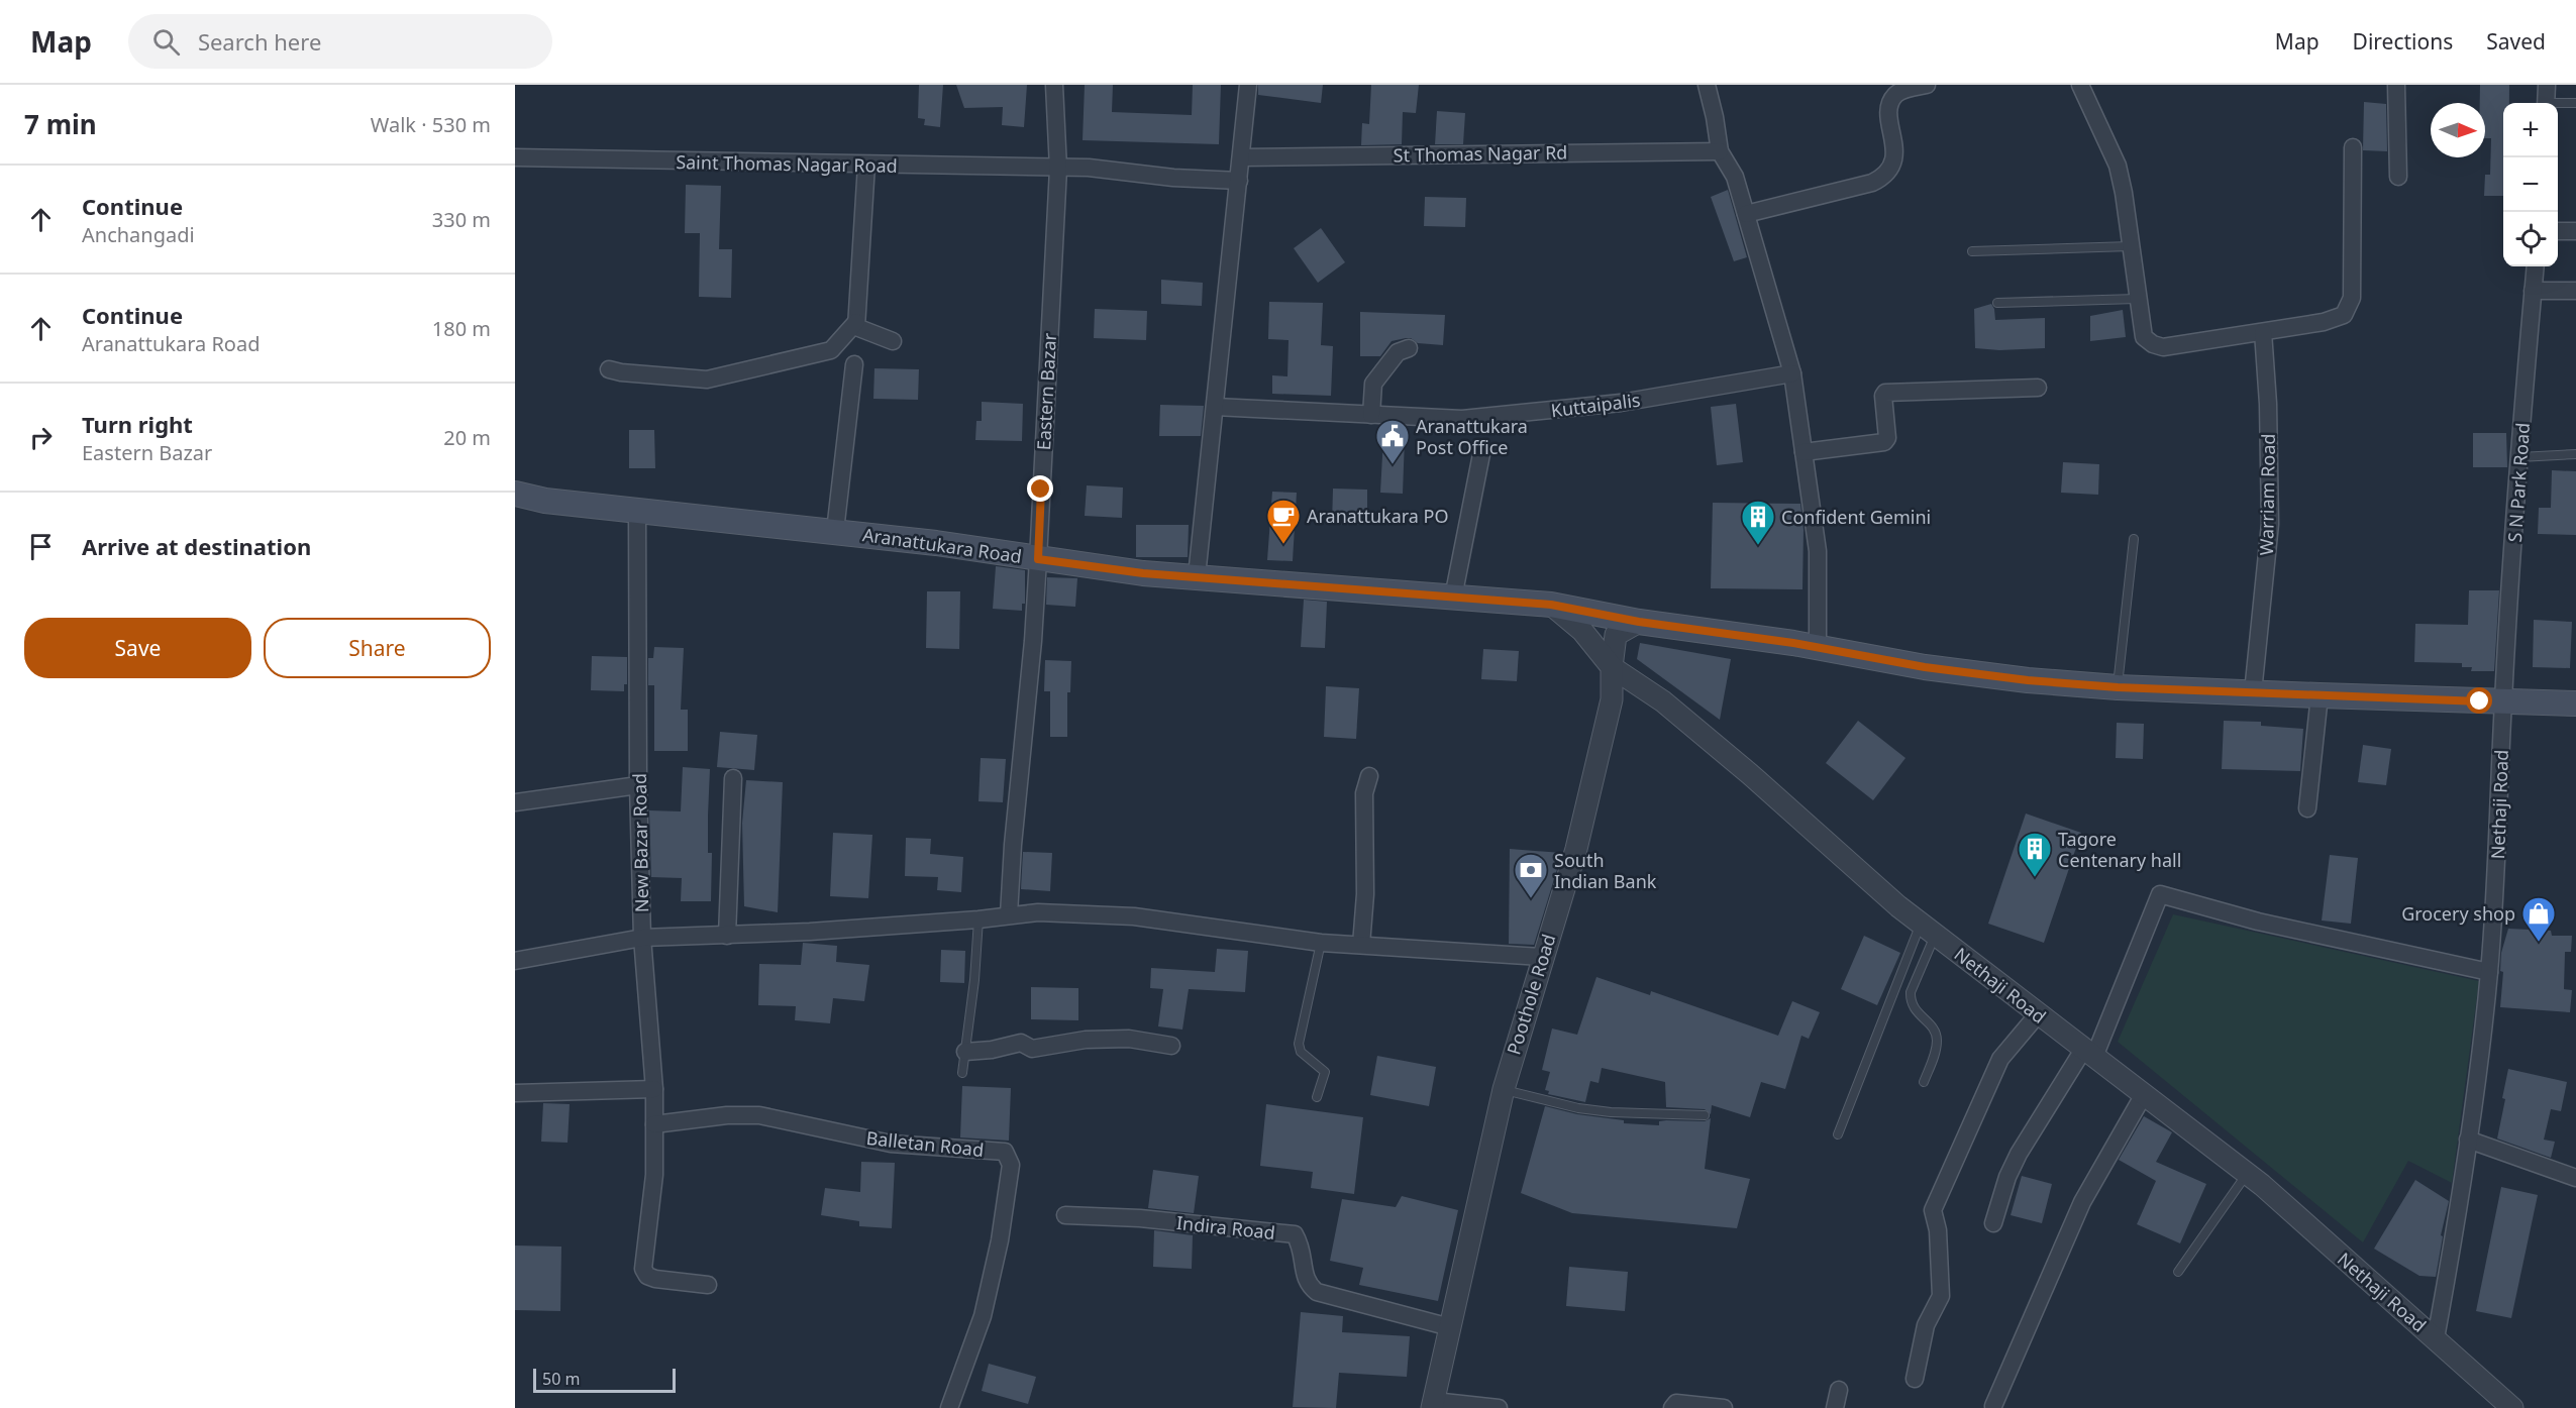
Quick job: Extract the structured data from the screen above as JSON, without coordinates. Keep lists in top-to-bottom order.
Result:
{
  "streets": {
    "main road": ["Aranattukara Road"],
    "street": [
      "St Thomas Nagar Rd",
      "Saint Thomas Nagar Road",
      "Eastern Bazar",
      "Kuttaipalis",
      "S N Park Road",
      "Warriam Road",
      "Nethaji Road",
      "New Bazar Road",
      "Poothole Road",
      "Balletan Road",
      "Indira Road"
    ]
  },
  "crossings": [
    ["Saint Thomas Nagar Road", "Eastern Bazar"],
    ["Eastern Bazar", "Aranattukara Road"],
    ["S N Park Road", "Aranattukara Road"],
    ["S N Park Road", "Nethaji Road"],
    ["Warriam Road", "Aranattukara Road"],
    ["Aranattukara Road", "Nethaji Road"],
    ["Aranattukara Road", "New Bazar Road"],
    ["Nethaji Road", "Poothole Road"],
    ["New Bazar Road", "Balletan Road"],
    ["Poothole Road", "Indira Road"]
  ],
  "places": {
    "public building": ["Aranattukara Post Office"],
    "cafe": ["Aranattukara PO"],
    "building": ["Confident Gemini", "Tagore Centenary hall"],
    "bank": ["South Indian Bank"],
    "shop": ["Grocery shop"]
  },
  "scale_bar": "50 m",
  "north": "right",
  "page": {
    "header": "Map",
    "search": "Search here",
    "nav": ["Map", "Directions", "Saved"],
    "heading": ["7 min", "Walk · 530 m"],
    "map_buttons": ["+", "−"],
    "list": [
      ["Continue", "Anchangadi", "330 m"],
      ["Continue", "Aranattukara Road", "180 m"],
      ["Turn right", "Eastern Bazar", "20 m"],
      "Arrive at destination"
    ],
    "buttons": ["Save", "Share"],
    "scale": "50 m"
  }
}
